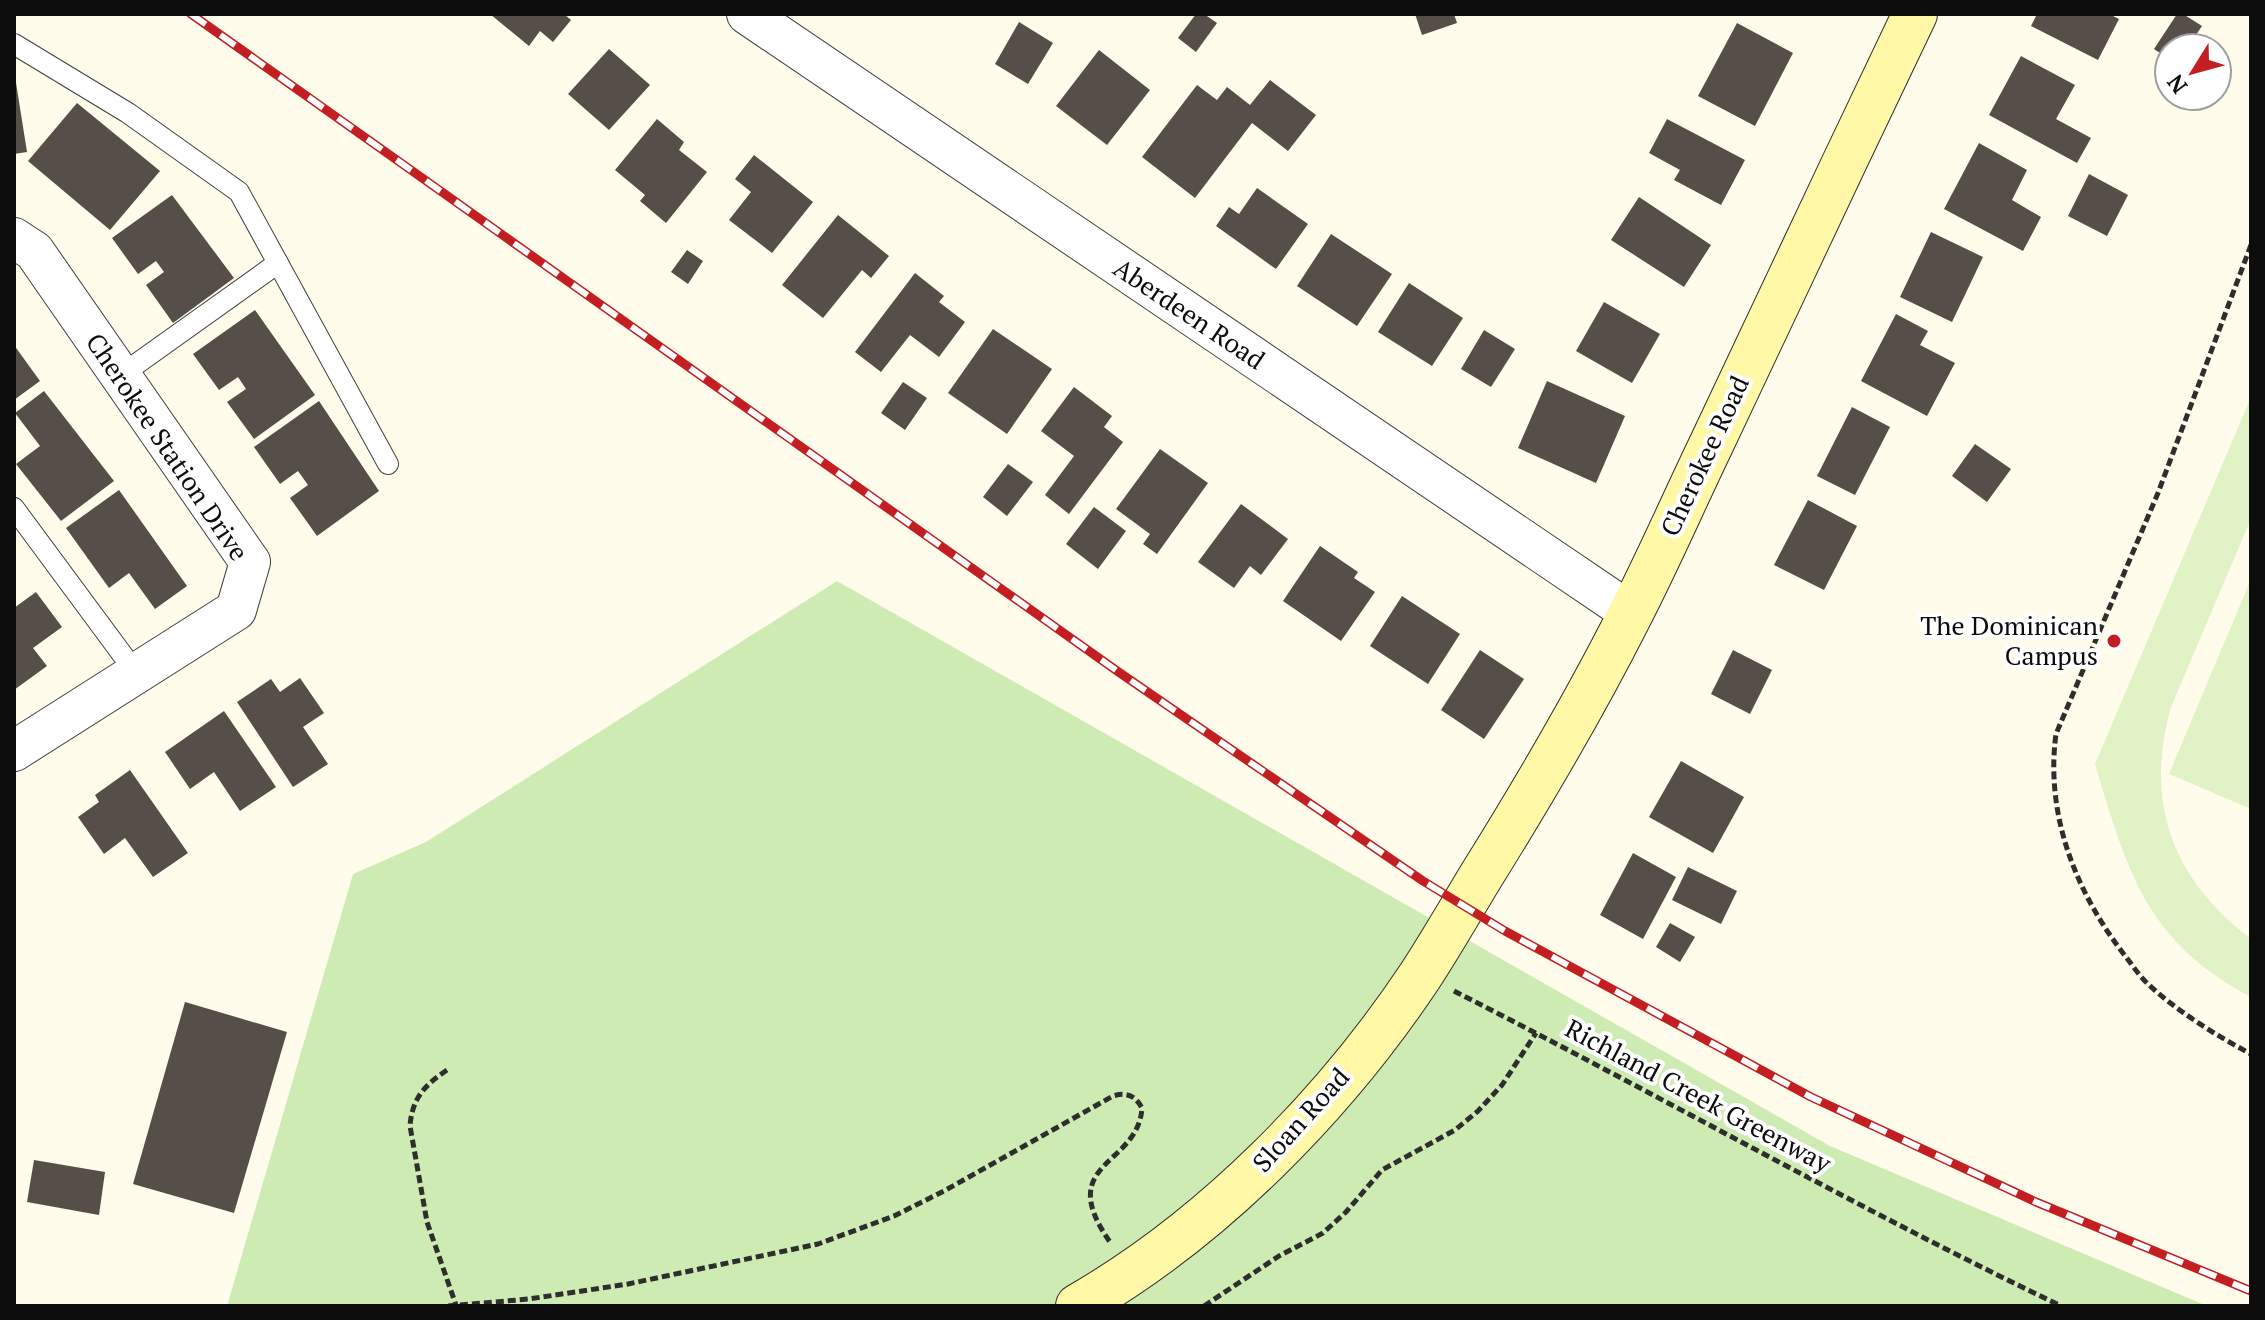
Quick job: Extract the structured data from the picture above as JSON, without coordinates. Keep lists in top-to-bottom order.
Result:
{
  "streets": {
    "street": [
      "Aberdeen Road",
      "Cherokee Station Drive",
      "Cherokee Road",
      "Sloan Road"
    ],
    "path": ["Richland Creek Greenway"]
  },
  "crossings": [
    ["Aberdeen Road", "Cherokee Road"],
    ["Cherokee Road", "Sloan Road"]
  ],
  "places": ["The Dominican Campus"],
  "north": "bottom left"
}
